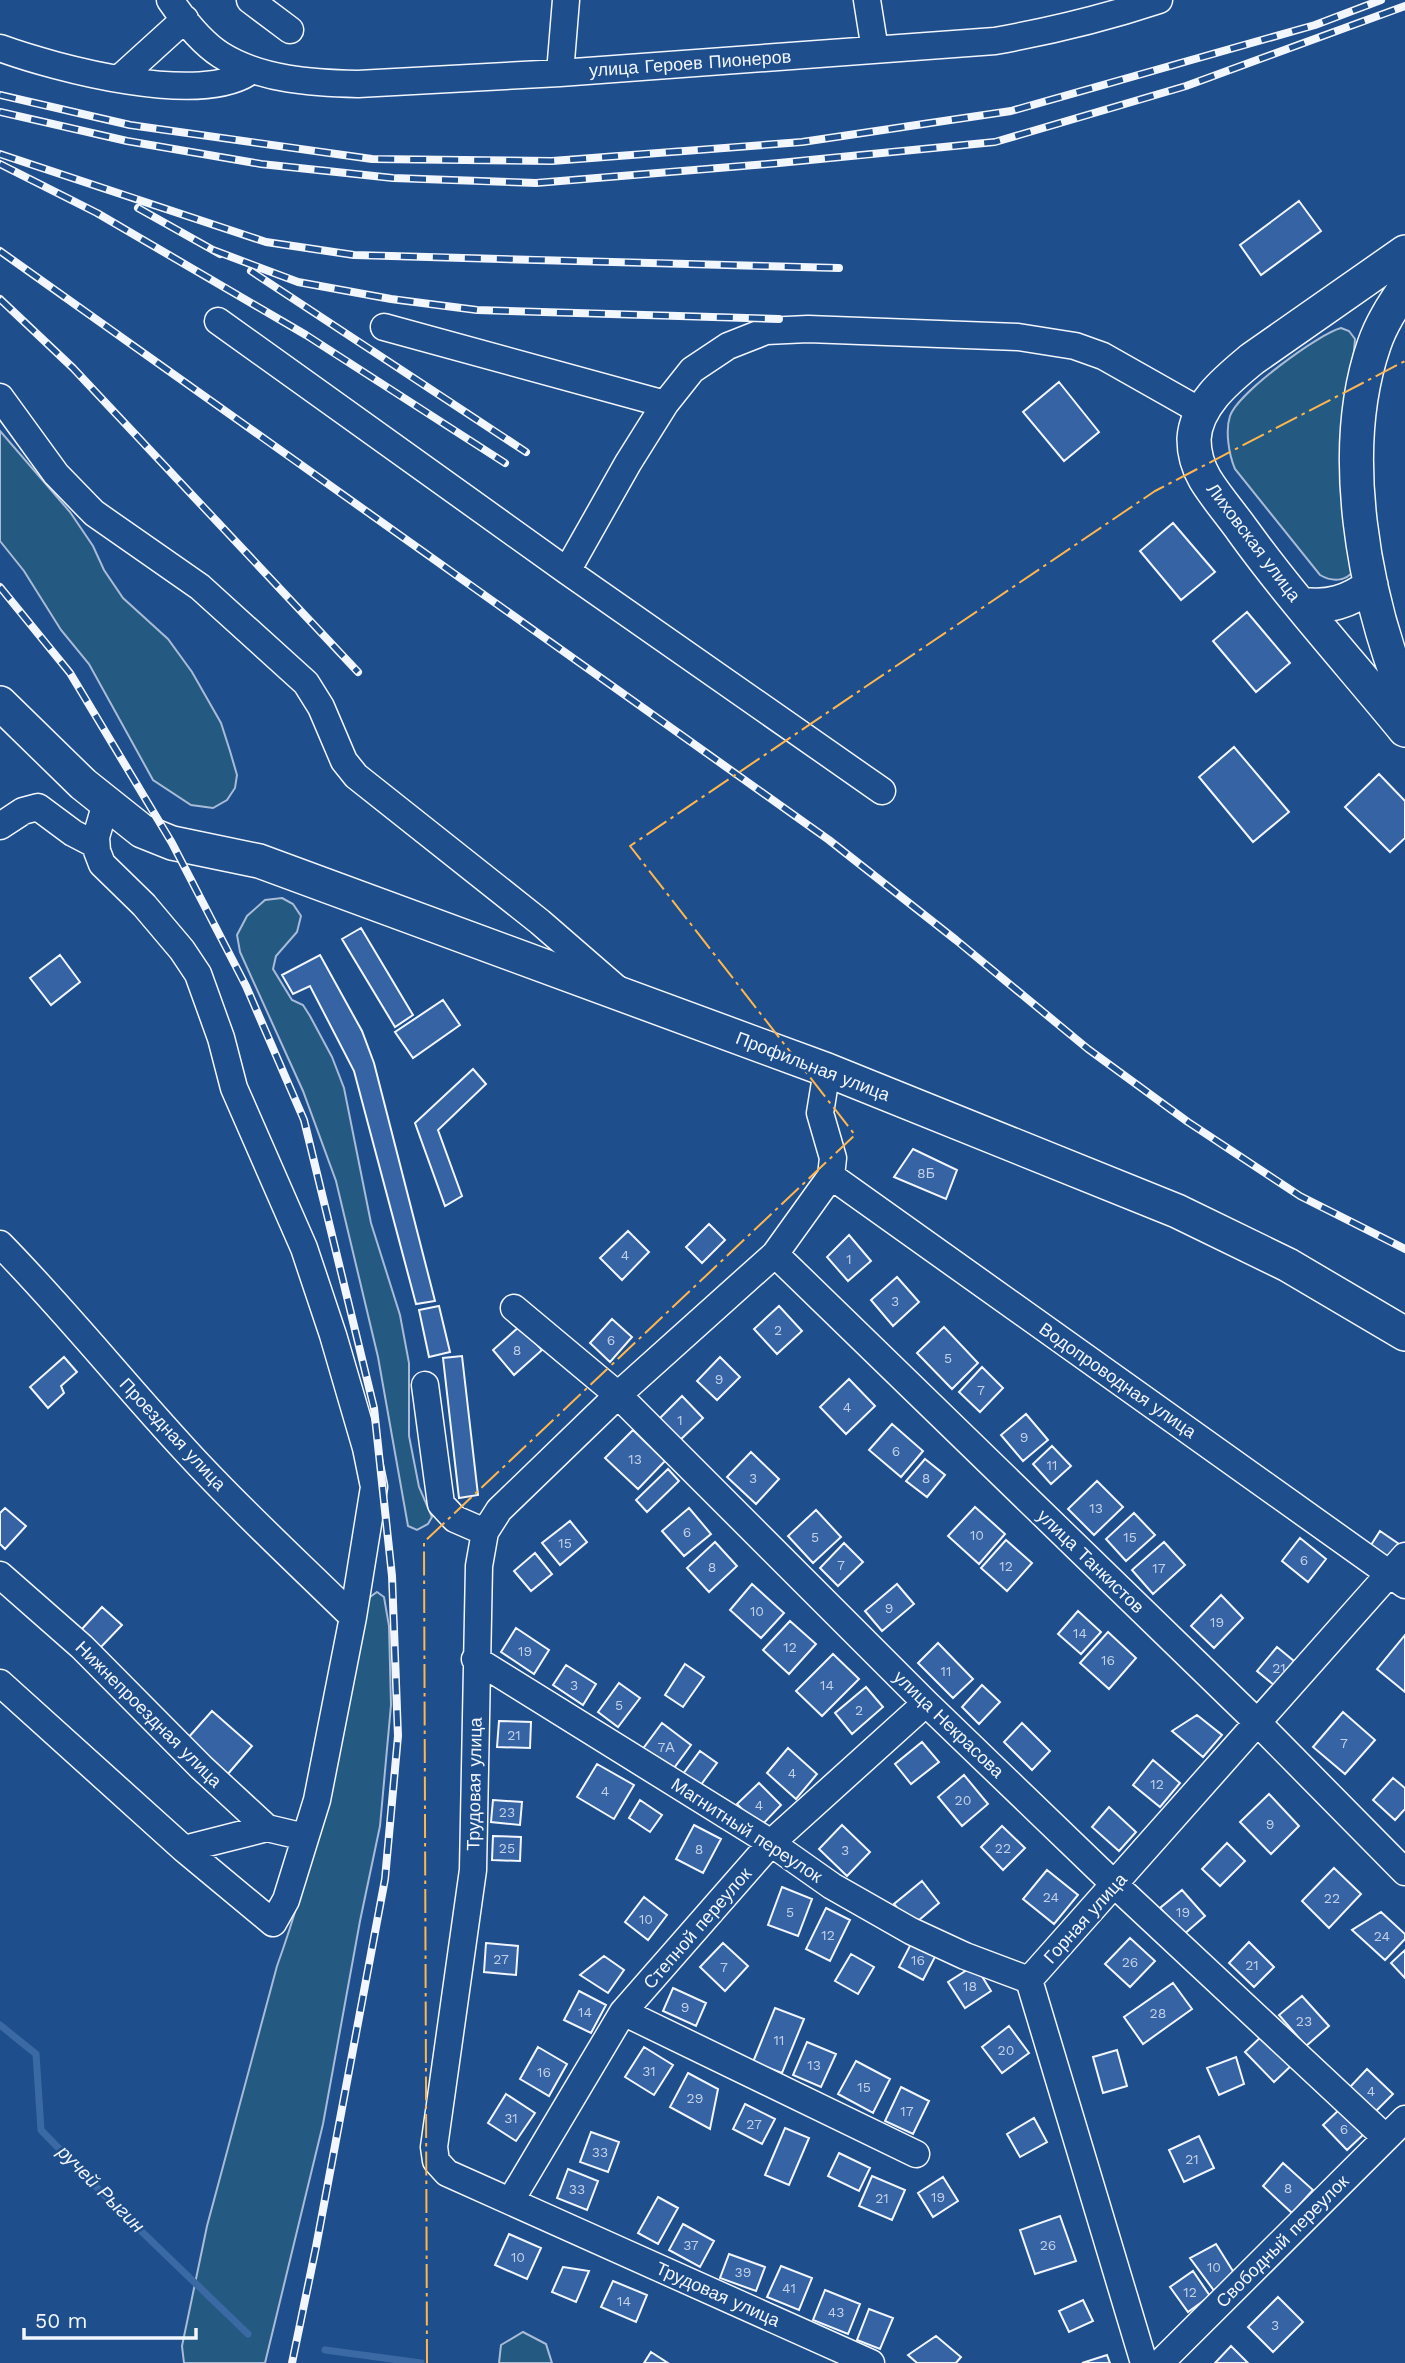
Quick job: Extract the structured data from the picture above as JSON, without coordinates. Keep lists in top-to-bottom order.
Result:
{
  "streets": {
    "main road": ["Лиховская улица", "Профильная улица"],
    "street": [
      "улица Героев Пионеров",
      "Водопроводная улица",
      "Проездная улица",
      "улица Танкистов",
      "Нижнепроездная улица",
      "улица Некрасова",
      "Трудовая улица",
      "Магнитный переулок",
      "Горная улица",
      "Степной переулок",
      "Свободный переулок"
    ]
  },
  "crossings": [
    ["Водопроводная улица", "Трудовая улица"],
    ["Водопроводная улица", "Горная улица"],
    ["улица Танкистов", "Трудовая улица"],
    ["улица Танкистов", "Горная улица"],
    ["улица Некрасова", "Трудовая улица"],
    ["улица Некрасова", "Горная улица"],
    ["улица Некрасова", "Степной переулок"],
    ["улица Некрасова", "Свободный переулок"],
    ["Трудовая улица", "Магнитный переулок"],
    ["Трудовая улица", "Степной переулок"],
    ["Магнитный переулок", "Горная улица"],
    ["Магнитный переулок", "Степной переулок"]
  ],
  "water": ["ручей Рыгин"],
  "house_numbers": [
    "8Б",
    "4",
    "1",
    "3",
    "2",
    "6",
    "8",
    "5",
    "9",
    "7",
    "4",
    "1",
    "9",
    "6",
    "13",
    "11",
    "3",
    "8",
    "13",
    "6",
    "10",
    "5",
    "15",
    "15",
    "6",
    "7",
    "12",
    "8",
    "17",
    "9",
    "10",
    "19",
    "14",
    "12",
    "19",
    "16",
    "21",
    "11",
    "3",
    "14",
    "5",
    "2",
    "21",
    "7",
    "7А",
    "4",
    "12",
    "4",
    "20",
    "4",
    "23",
    "9",
    "25",
    "22",
    "8",
    "3",
    "24",
    "22",
    "5",
    "19",
    "10",
    "12",
    "24",
    "27",
    "16",
    "26",
    "21",
    "7",
    "18",
    "9",
    "14",
    "28",
    "23",
    "11",
    "20",
    "13",
    "31",
    "16",
    "15",
    "4",
    "29",
    "17",
    "31",
    "27",
    "6",
    "33",
    "21",
    "8",
    "33",
    "19",
    "21",
    "37",
    "26",
    "10",
    "10",
    "39",
    "41",
    "12",
    "14",
    "43",
    "3"
  ],
  "scale_bar": "50 m"
}
